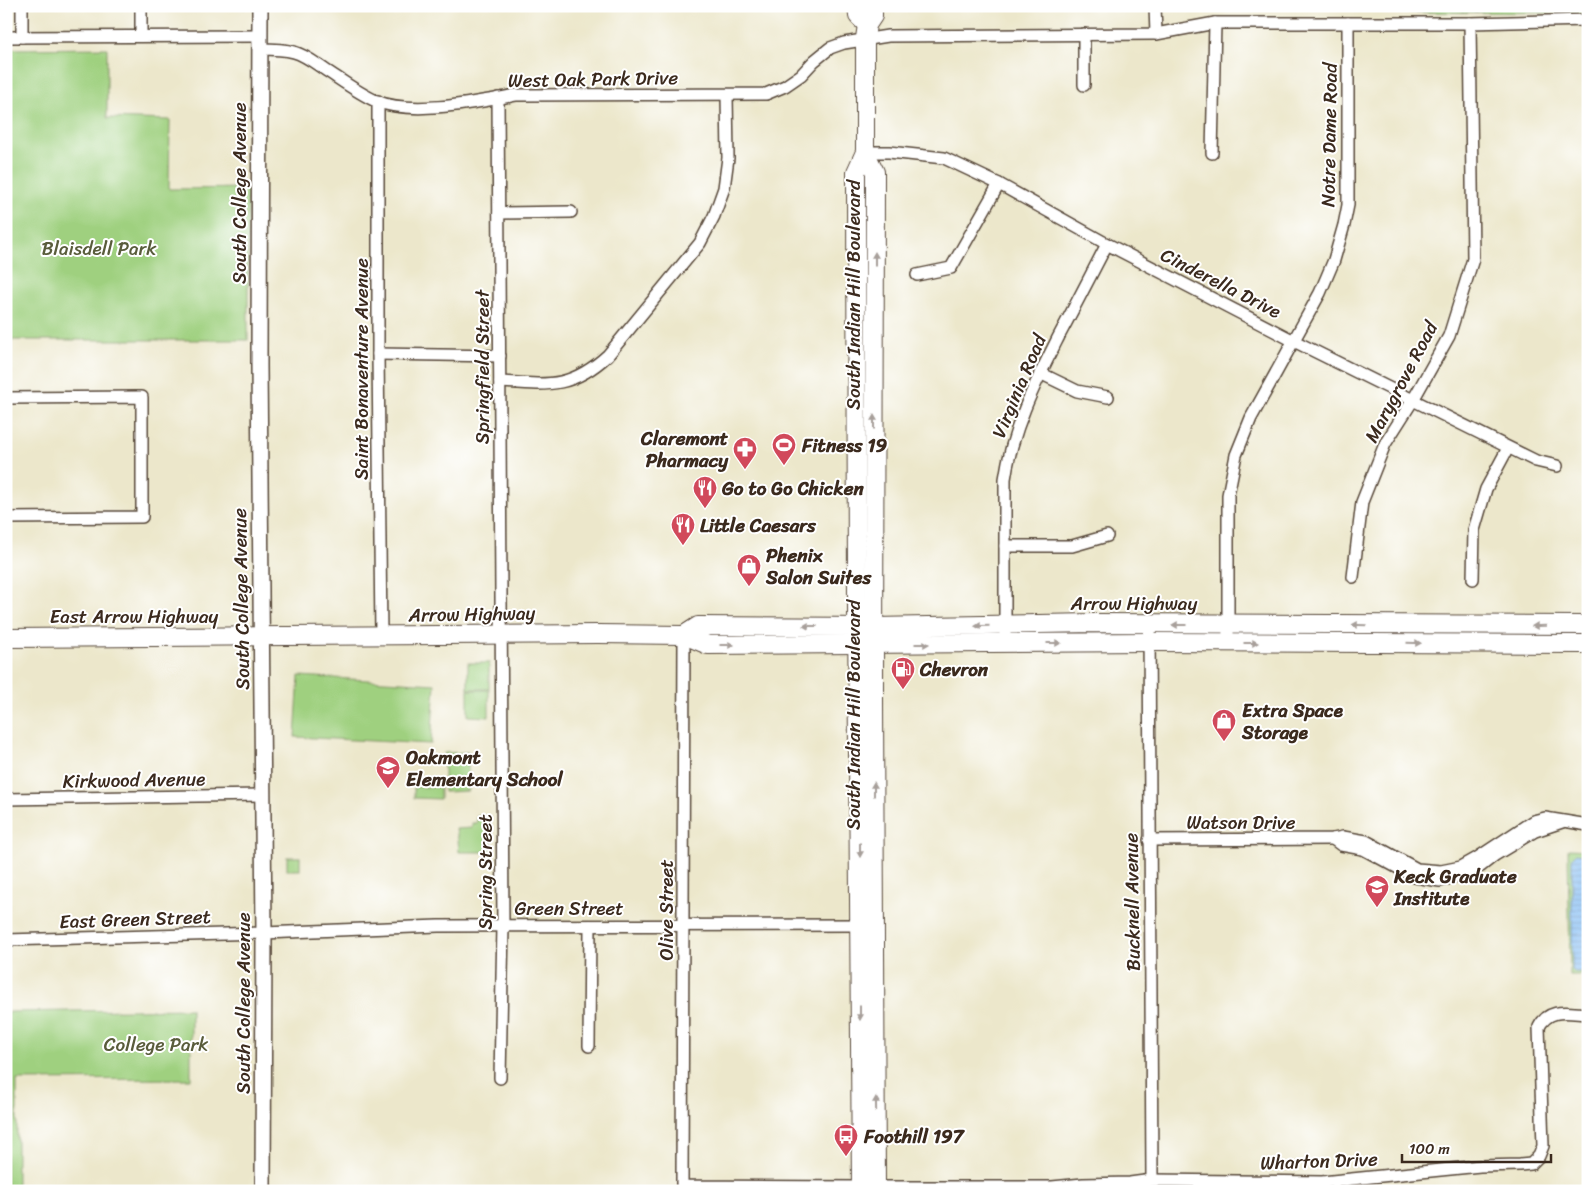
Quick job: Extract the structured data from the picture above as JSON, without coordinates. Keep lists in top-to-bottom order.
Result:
{
  "streets": {
    "main road": ["South Indian Hill Boulevard", "Arrow Highway", "East Arrow Highway"],
    "street": [
      "West Oak Park Drive",
      "Notre Dame Road",
      "South College Avenue",
      "Cinderella Drive",
      "Springfield Street",
      "Saint Bonaventure Avenue",
      "Marygrove Road",
      "Virginia Road",
      "Kirkwood Avenue",
      "Watson Drive",
      "Spring Street",
      "Bucknell Avenue",
      "Green Street",
      "Olive Street",
      "East Green Street",
      "Wharton Drive"
    ]
  },
  "crossings": [
    ["West Oak Park Drive", "Notre Dame Road"],
    ["West Oak Park Drive", "South College Avenue"],
    ["West Oak Park Drive", "South Indian Hill Boulevard"],
    ["West Oak Park Drive", "Springfield Street"],
    ["West Oak Park Drive", "Saint Bonaventure Avenue"],
    ["West Oak Park Drive", "Marygrove Road"],
    ["Notre Dame Road", "Cinderella Drive"],
    ["Notre Dame Road", "Arrow Highway"],
    ["South College Avenue", "Arrow Highway"],
    ["South College Avenue", "East Arrow Highway"],
    ["South College Avenue", "Kirkwood Avenue"],
    ["South College Avenue", "Green Street"],
    ["South College Avenue", "East Green Street"],
    ["Cinderella Drive", "South Indian Hill Boulevard"],
    ["Cinderella Drive", "Marygrove Road"],
    ["Cinderella Drive", "Virginia Road"],
    ["South Indian Hill Boulevard", "Arrow Highway"],
    ["South Indian Hill Boulevard", "Green Street"],
    ["South Indian Hill Boulevard", "Olive Street"],
    ["Springfield Street", "Arrow Highway"],
    ["Springfield Street", "Spring Street"],
    ["Saint Bonaventure Avenue", "Arrow Highway"],
    ["Virginia Road", "Arrow Highway"],
    ["Arrow Highway", "East Arrow Highway"],
    ["Arrow Highway", "Spring Street"],
    ["Arrow Highway", "Bucknell Avenue"],
    ["Arrow Highway", "Olive Street"],
    ["Watson Drive", "Bucknell Avenue"],
    ["Spring Street", "Green Street"],
    ["Bucknell Avenue", "Wharton Drive"],
    ["Green Street", "Olive Street"],
    ["Green Street", "East Green Street"]
  ],
  "parks": ["Blaisdell Park", "College Park"],
  "places": {
    "sports": ["Fitness 19"],
    "pharmacy": ["Claremont Pharmacy"],
    "restaurant": ["Go to Go Chicken", "Little Caesars"],
    "shop": ["Phenix Salon Suites", "Extra Space Storage"],
    "fuel station": ["Chevron"],
    "school or university": ["Oakmont Elementary School", "Keck Graduate Institute"],
    "bus stop": ["Foothill 197"]
  },
  "scale_bar": "100 m"
}
